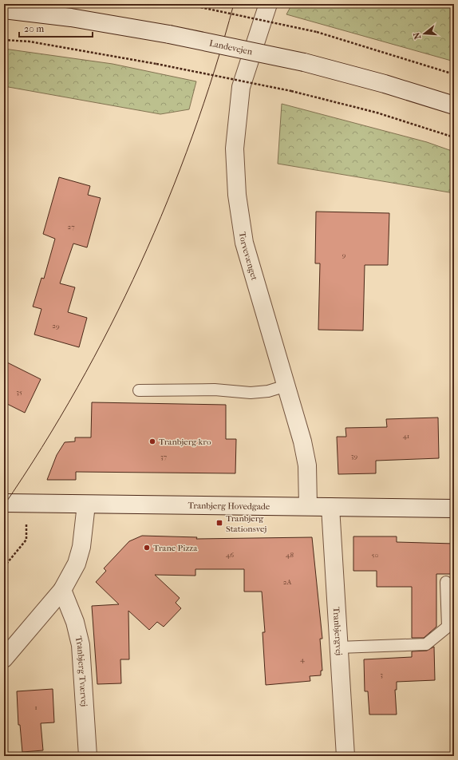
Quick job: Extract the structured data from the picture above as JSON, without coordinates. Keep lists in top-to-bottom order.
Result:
{
  "streets": {
    "street": [
      "Landevejen",
      "Torvevænget",
      "Tranbjerg Hovedgade",
      "Tranbjergvej",
      "Tranbjerg Tværvej"
    ]
  },
  "crossings": [
    ["Torvevænget", "Tranbjerg Hovedgade"],
    ["Tranbjerg Hovedgade", "Tranbjergvej"]
  ],
  "places": {
    "other": ["Tranbjerg kro", "Trane Pizza"],
    "transit": ["Tranbjerg Stationsvej"]
  },
  "house_numbers": [
    "27",
    "9",
    "29",
    "35",
    "41",
    "39",
    "37",
    "46",
    "48",
    "50",
    "2A",
    "4",
    "3",
    "1"
  ],
  "scale_bar": "20 m",
  "north": "left"
}
